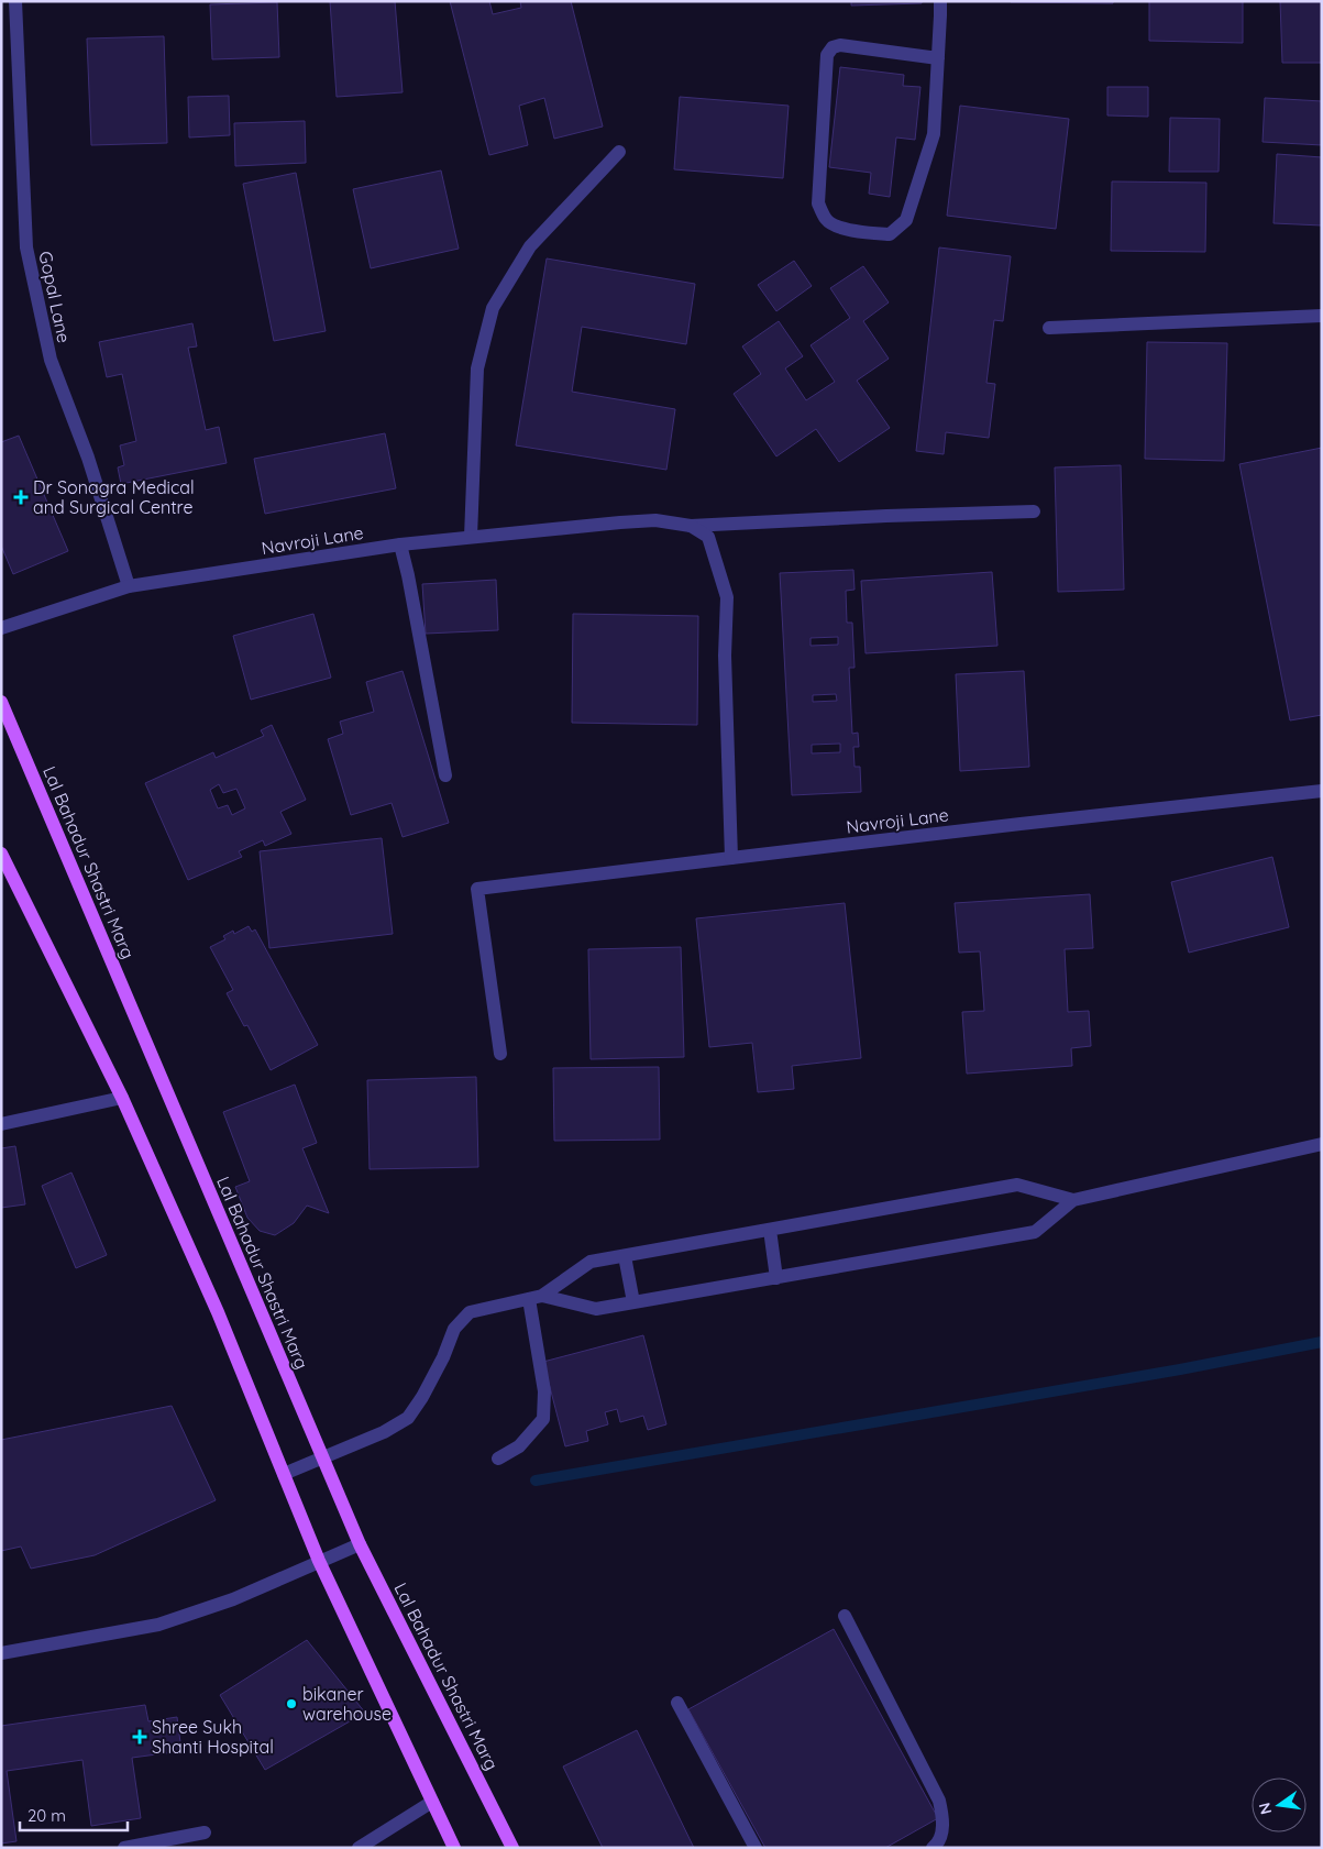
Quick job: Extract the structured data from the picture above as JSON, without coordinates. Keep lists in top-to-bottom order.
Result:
{
  "streets": {
    "main road": ["Lal Bahadur Shastri Marg"],
    "street": ["Gopal Lane", "Navroji Lane"]
  },
  "crossings": [
    ["Gopal Lane", "Navroji Lane"]
  ],
  "places": {
    "health": ["Dr Sonagra Medical and Surgical Centre", "Shree Sukh Shanti Hospital"],
    "other": ["bikaner warehouse"]
  },
  "scale_bar": "20 m",
  "north": "left"
}
